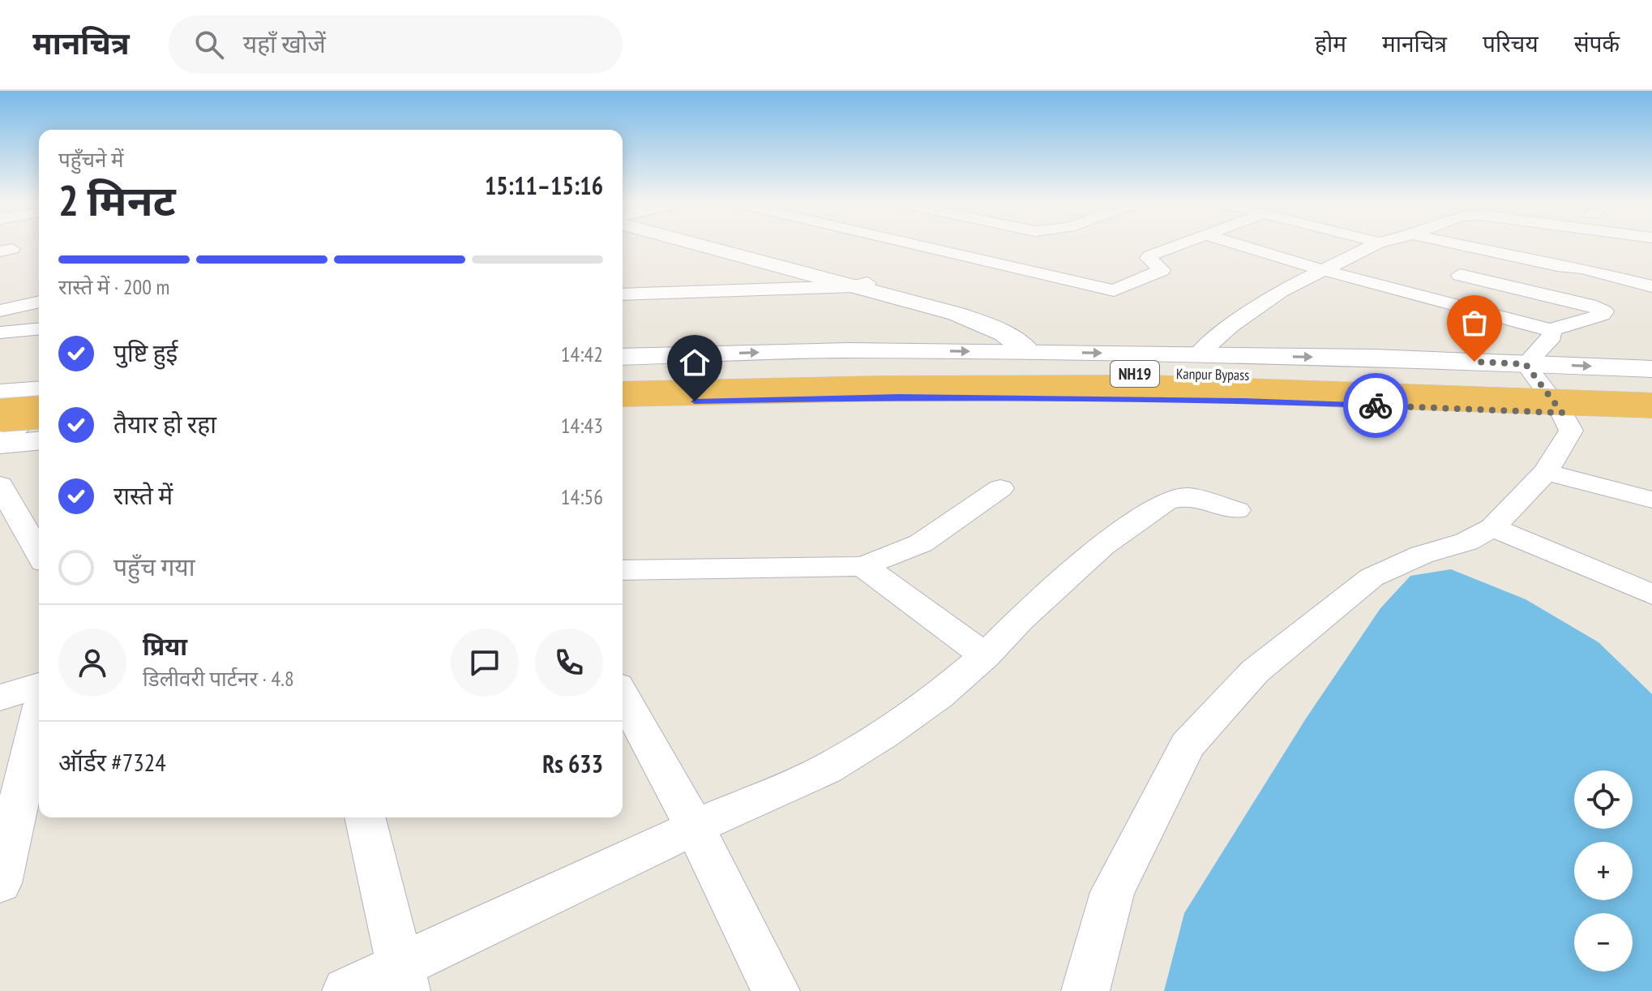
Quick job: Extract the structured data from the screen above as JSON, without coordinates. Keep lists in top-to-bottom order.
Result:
{
  "streets": {
    "highway": ["NH19", "Kanpur Bypass"]
  },
  "page": {
    "header": "मानचित्र",
    "search": "यहाँ खोजें",
    "nav": [
      "होम",
      "मानचित्र",
      "परिचय",
      "संपर्क"
    ],
    "heading": ["2 मिनट", "पहुँचने में", "15:11–15:16"],
    "panel": [
      "प्रिया",
      "डिलीवरी पार्टनर · 4.8",
      "ऑर्डर #7324",
      "Rs 633"
    ],
    "bar": "रास्ते में · 200 m",
    "list": [
      ["पुष्टि हुई", "14:42"],
      ["तैयार हो रहा", "14:43"],
      ["रास्ते में", "14:56"],
      "पहुँच गया"
    ],
    "map_buttons": ["+", "−"]
  }
}
